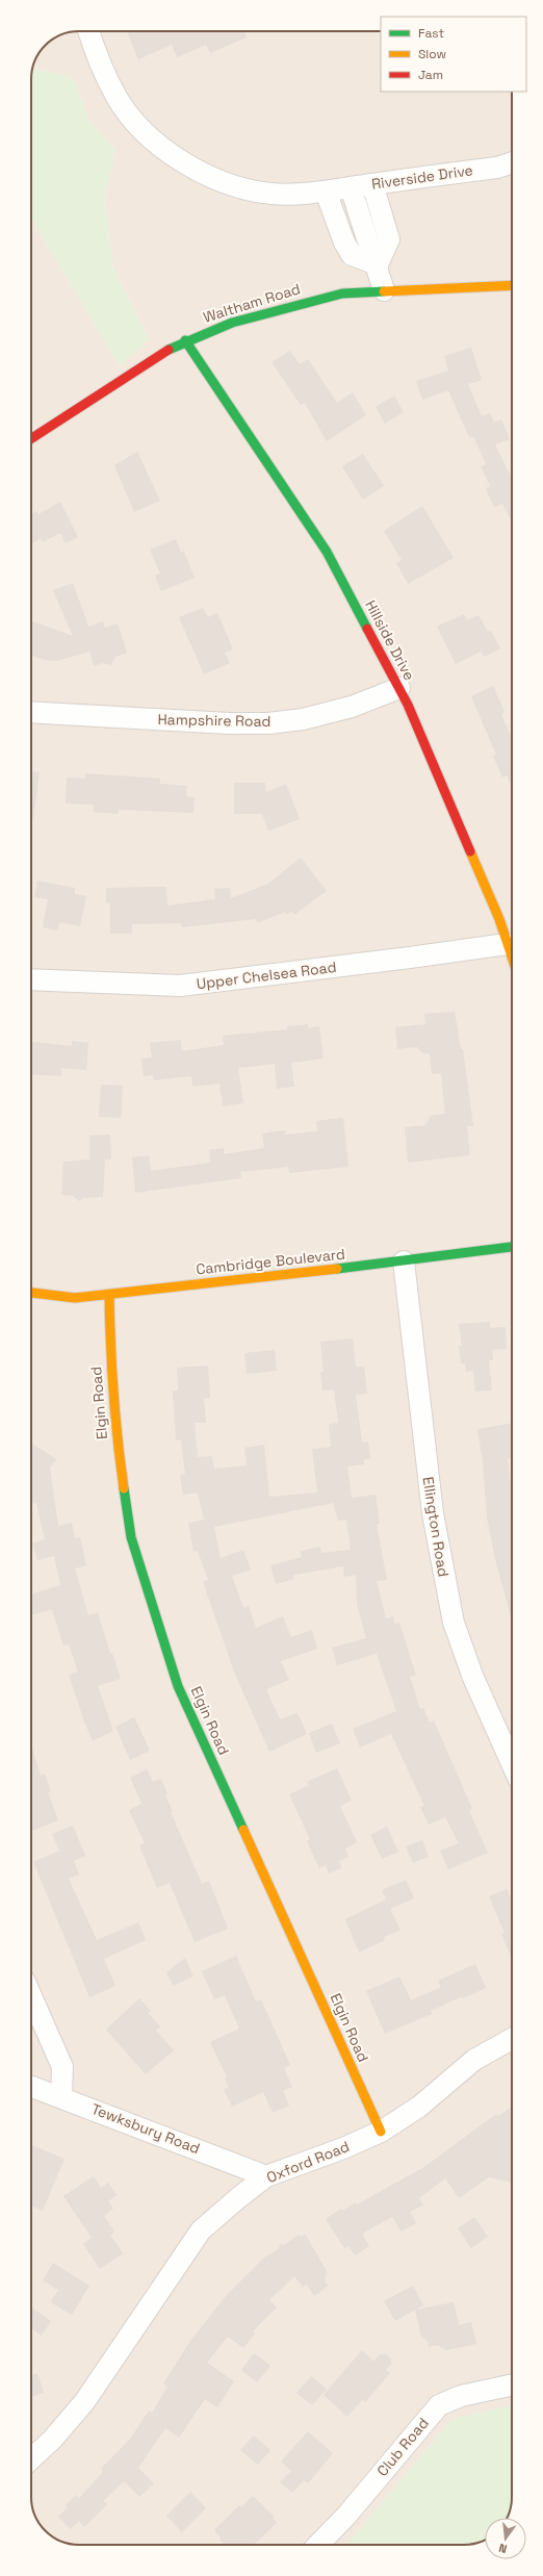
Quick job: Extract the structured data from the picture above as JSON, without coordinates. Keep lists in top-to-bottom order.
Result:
{
  "streets": {
    "street": [
      "Riverside Drive",
      "Waltham Road",
      "Hillside Drive",
      "Hampshire Road",
      "Upper Chelsea Road",
      "Cambridge Boulevard",
      "Elgin Road",
      "Ellington Road",
      "Tewksbury Road",
      "Oxford Road",
      "Club Road"
    ]
  },
  "crossings": [
    ["Waltham Road", "Hillside Drive"],
    ["Hillside Drive", "Hampshire Road"],
    ["Hillside Drive", "Upper Chelsea Road"],
    ["Cambridge Boulevard", "Elgin Road"],
    ["Cambridge Boulevard", "Ellington Road"],
    ["Elgin Road", "Oxford Road"],
    ["Tewksbury Road", "Oxford Road"]
  ],
  "legend": ["Fast", "Slow", "Jam"],
  "north": "bottom"
}
